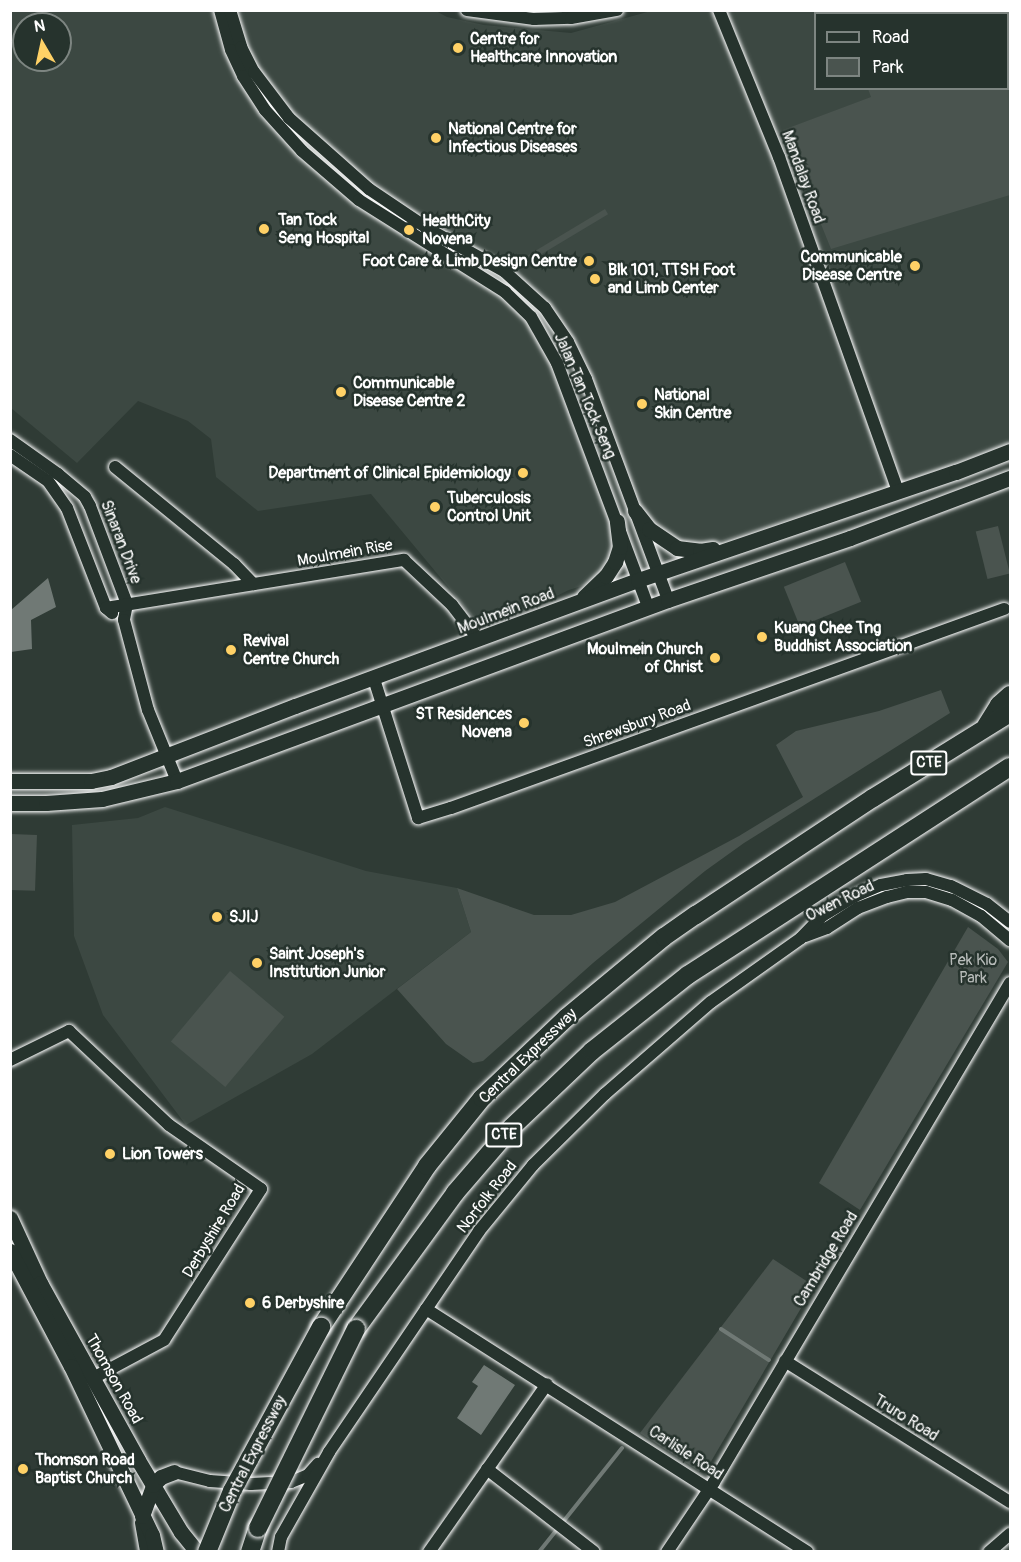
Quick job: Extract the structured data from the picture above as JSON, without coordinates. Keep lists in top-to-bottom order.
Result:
{
  "streets": {
    "highway": ["CTE", "Central Expressway"],
    "main road": ["Moulmein Road", "Thomson Road"],
    "street": [
      "Mandalay Road",
      "Jalan Tan Tock Seng",
      "Sinaran Drive",
      "Moulmein Rise",
      "Shrewsbury Road",
      "Owen Road",
      "Norfolk Road",
      "Derbyshire Road",
      "Cambridge Road",
      "Truro Road",
      "Carlisle Road"
    ]
  },
  "crossings": [
    ["Mandalay Road", "Moulmein Road"],
    ["Jalan Tan Tock Seng", "Moulmein Road"],
    ["Sinaran Drive", "Moulmein Rise"],
    ["Sinaran Drive", "Moulmein Road"],
    ["Moulmein Rise", "Moulmein Road"],
    ["Moulmein Road", "Shrewsbury Road"],
    ["Owen Road", "Norfolk Road"],
    ["Norfolk Road", "Carlisle Road"],
    ["Derbyshire Road", "Thomson Road"],
    ["Cambridge Road", "Truro Road"],
    ["Cambridge Road", "Carlisle Road"]
  ],
  "parks": ["Pek Kio Park"],
  "places": [
    "Centre for Healthcare Innovation",
    "National Centre for Infectious Diseases",
    "Tan Tock Seng Hospital",
    "HealthCity Novena",
    "Foot Care & Limb Design Centre",
    "Communicable Disease Centre",
    "Blk 101, TTSH Foot and Limb Center",
    "Communicable Disease Centre 2",
    "National Skin Centre",
    "Department of Clinical Epidemiology",
    "Tuberculosis Control Unit",
    "Kuang Chee Tng Buddhist Association",
    "Revival Centre Church",
    "Moulmein Church of Christ",
    "ST Residences Novena",
    "SJIJ",
    "Saint Joseph's Institution Junior",
    "Lion Towers",
    "6 Derbyshire",
    "Thomson Road Baptist Church"
  ],
  "legend": ["Road", "Park"],
  "north": "top"
}
